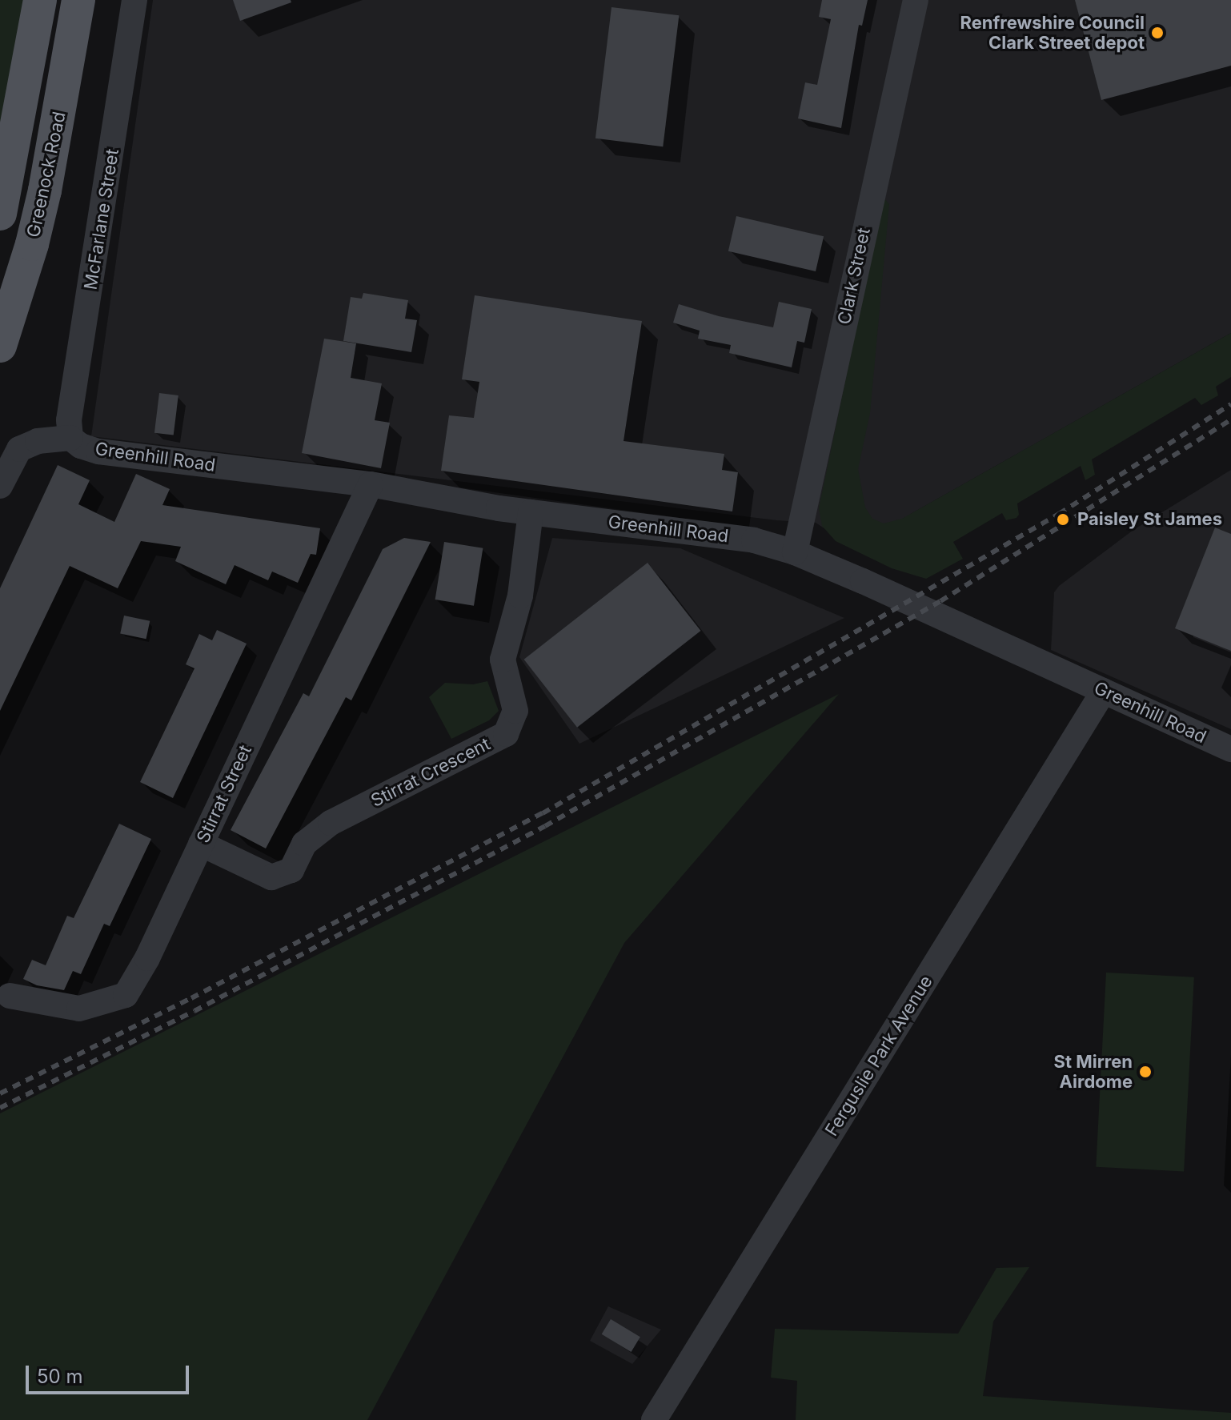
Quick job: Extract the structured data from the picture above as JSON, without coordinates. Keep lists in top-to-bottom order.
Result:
{
  "streets": {
    "main road": ["Greenock Road"],
    "street": [
      "McFarlane Street",
      "Clark Street",
      "Greenhill Road",
      "Stirrat Crescent",
      "Stirrat Street",
      "Ferguslie Park Avenue"
    ]
  },
  "crossings": [
    ["McFarlane Street", "Greenhill Road"],
    ["Clark Street", "Greenhill Road"],
    ["Greenhill Road", "Stirrat Crescent"],
    ["Greenhill Road", "Stirrat Street"],
    ["Greenhill Road", "Ferguslie Park Avenue"],
    ["Stirrat Crescent", "Stirrat Street"]
  ],
  "places": ["Renfrewshire Council Clark Street depot", "Paisley St James", "St Mirren Airdome"],
  "scale_bar": "50 m"
}
